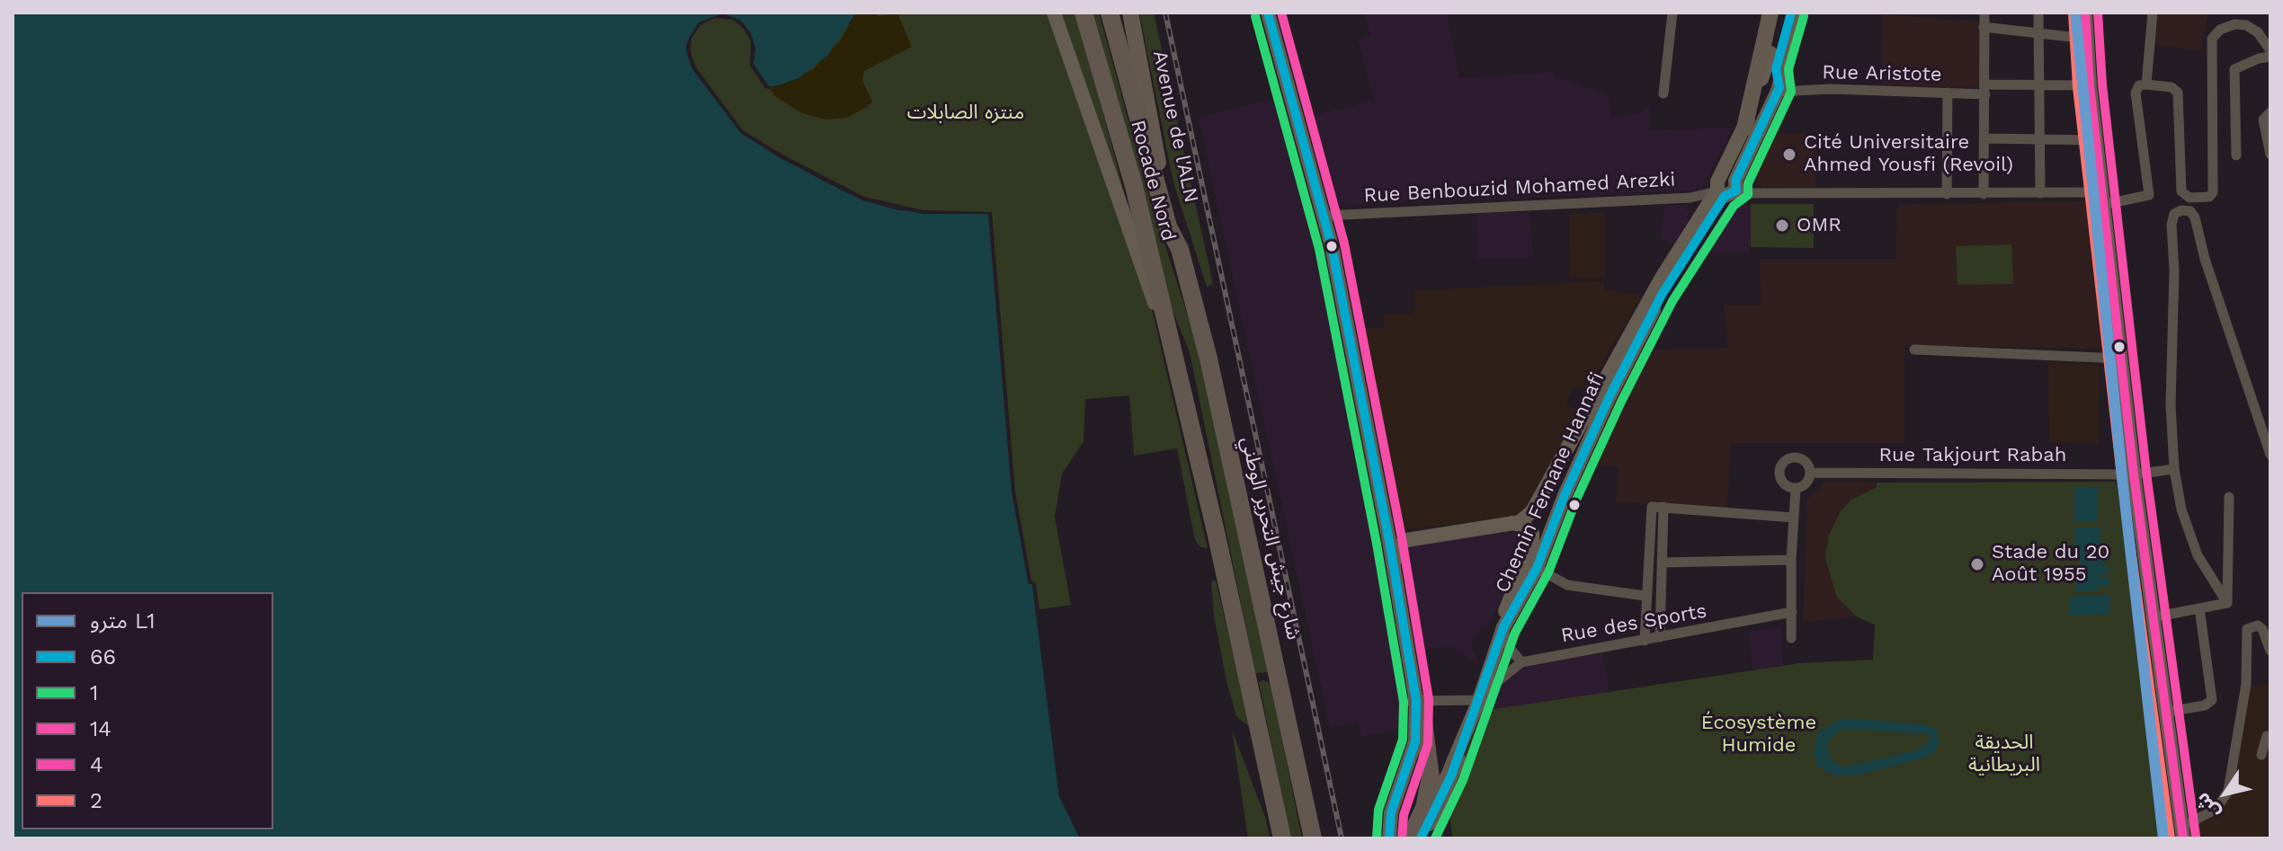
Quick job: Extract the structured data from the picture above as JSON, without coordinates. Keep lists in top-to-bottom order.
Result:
{
  "streets": {
    "highway": ["Avenue de l'ALN", "Rocade Nord", "شارع جيش التحرير الوطني"],
    "main road": ["Chemin Fernane Hannafi"],
    "street": [
      "Rue Aristote",
      "Rue Benbouzid Mohamed Arezki",
      "Rue Takjourt Rabah",
      "Rue des Sports"
    ]
  },
  "crossings": [
    ["Avenue de l'ALN", "Rocade Nord"],
    ["Avenue de l'ALN", "شارع جيش التحرير الوطني"],
    ["Rocade Nord", "شارع جيش التحرير الوطني"],
    ["Rue Benbouzid Mohamed Arezki", "Chemin Fernane Hannafi"]
  ],
  "parks": ["منتزه الصابلات", "Écosystème Humide", "الحديقة البريطانية"],
  "places": ["Cité Universitaire Ahmed Yousfi (Revoil)", "OMR", "Stade du 20 Août 1955"],
  "lines": [
    "metro line L1",
    "transit line 66",
    "transit line 14",
    "transit line 4",
    "transit line 2",
    "transit line 1"
  ],
  "legend": [
    "مترو L1",
    "66",
    "1",
    "14",
    "4",
    "2"
  ],
  "north": "bottom left"
}
